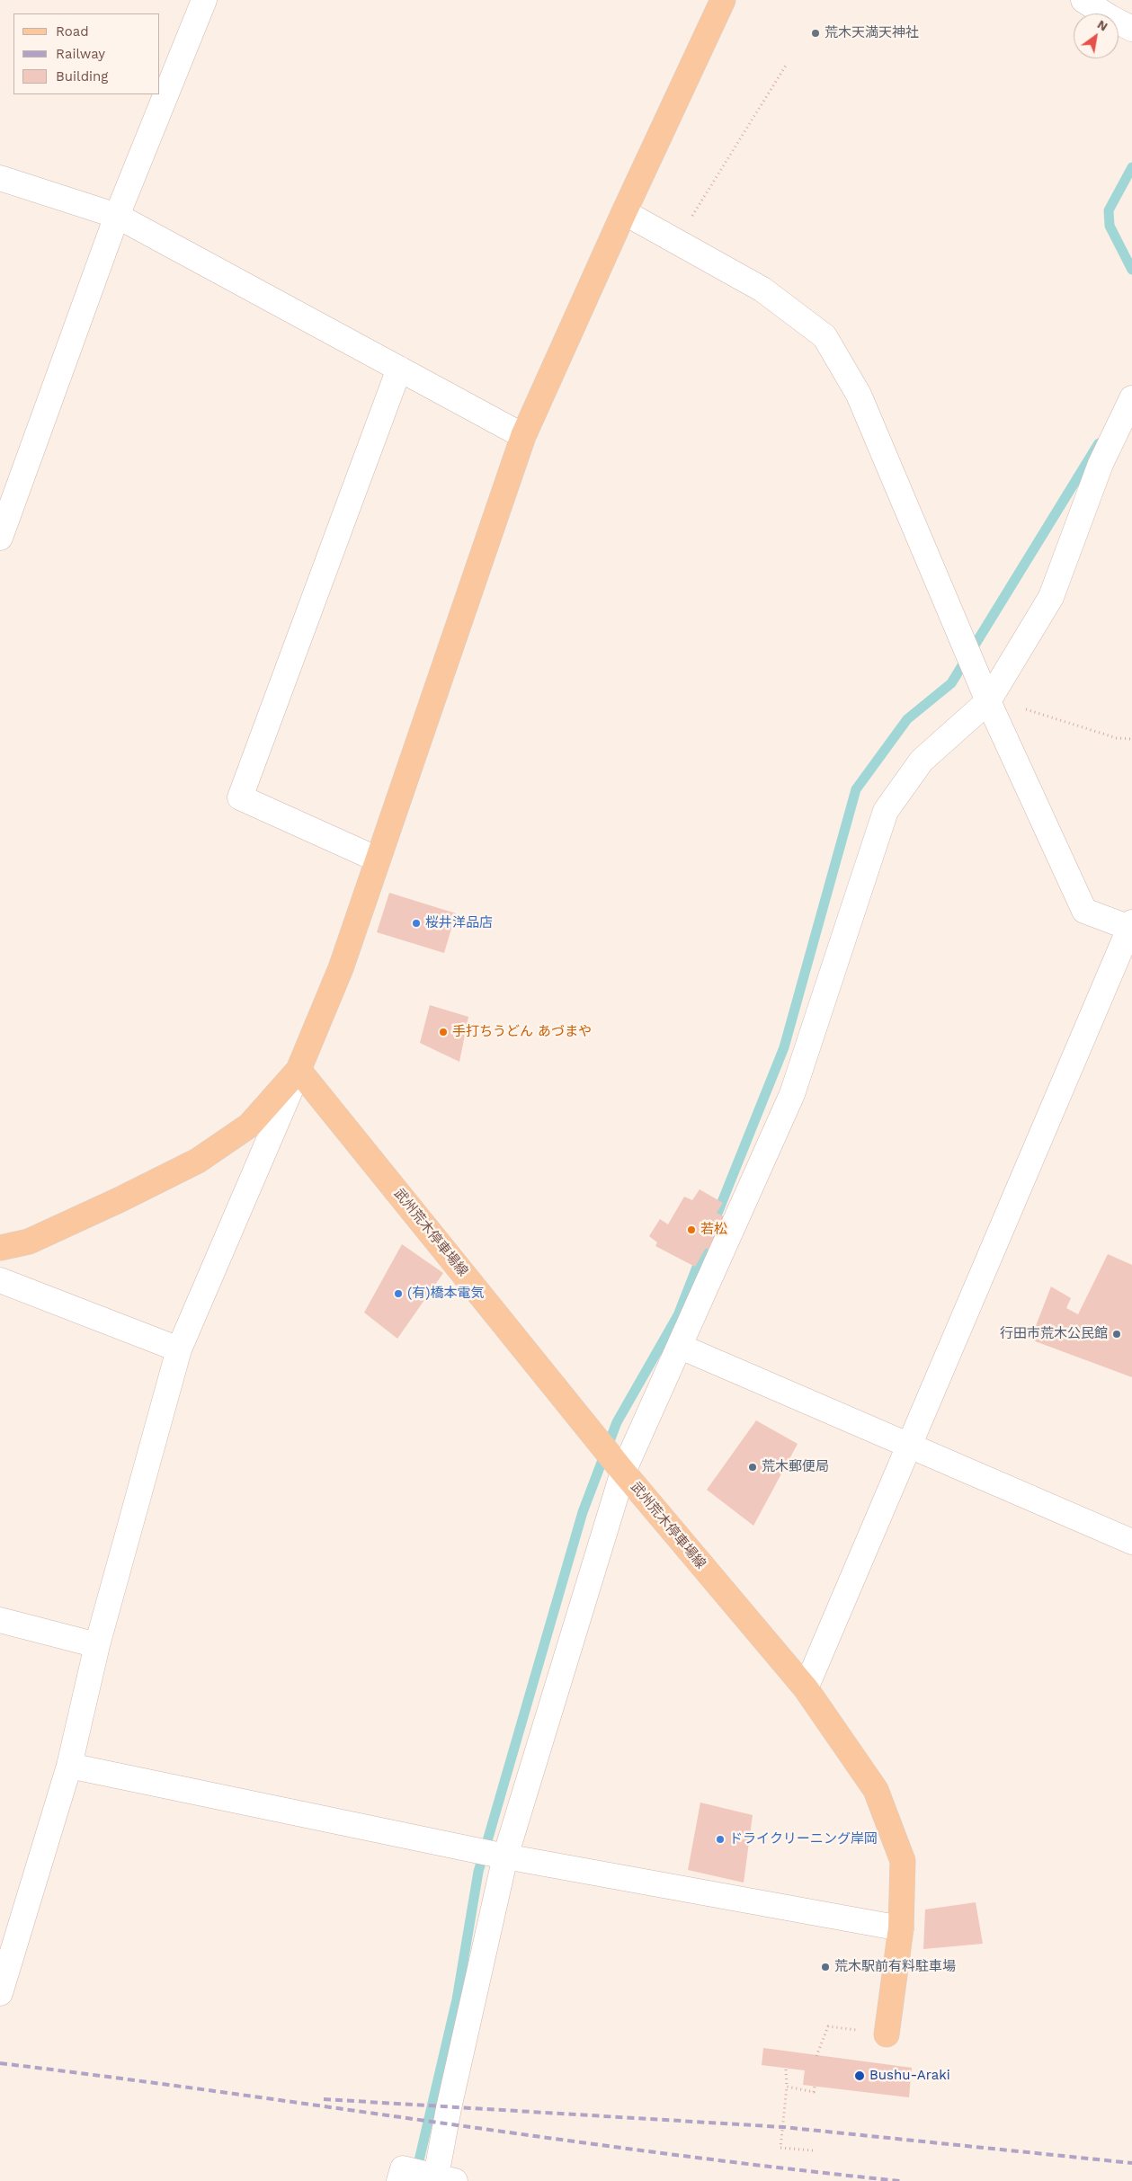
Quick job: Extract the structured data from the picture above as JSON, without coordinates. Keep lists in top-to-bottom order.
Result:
{
  "streets": {
    "main road": ["武州荒木停車場線"]
  },
  "places": [
    "荒木天満天神社",
    "桜井洋品店",
    "手打ちうどん あづまや",
    "若松",
    "(有)橋本電気",
    "行田市荒木公民館",
    "荒木郵便局",
    "ドライクリーニング岸岡",
    "荒木駅前有料駐車場",
    "Bushu-Araki"
  ],
  "legend": ["Road", "Railway", "Building"],
  "north": "top right"
}
